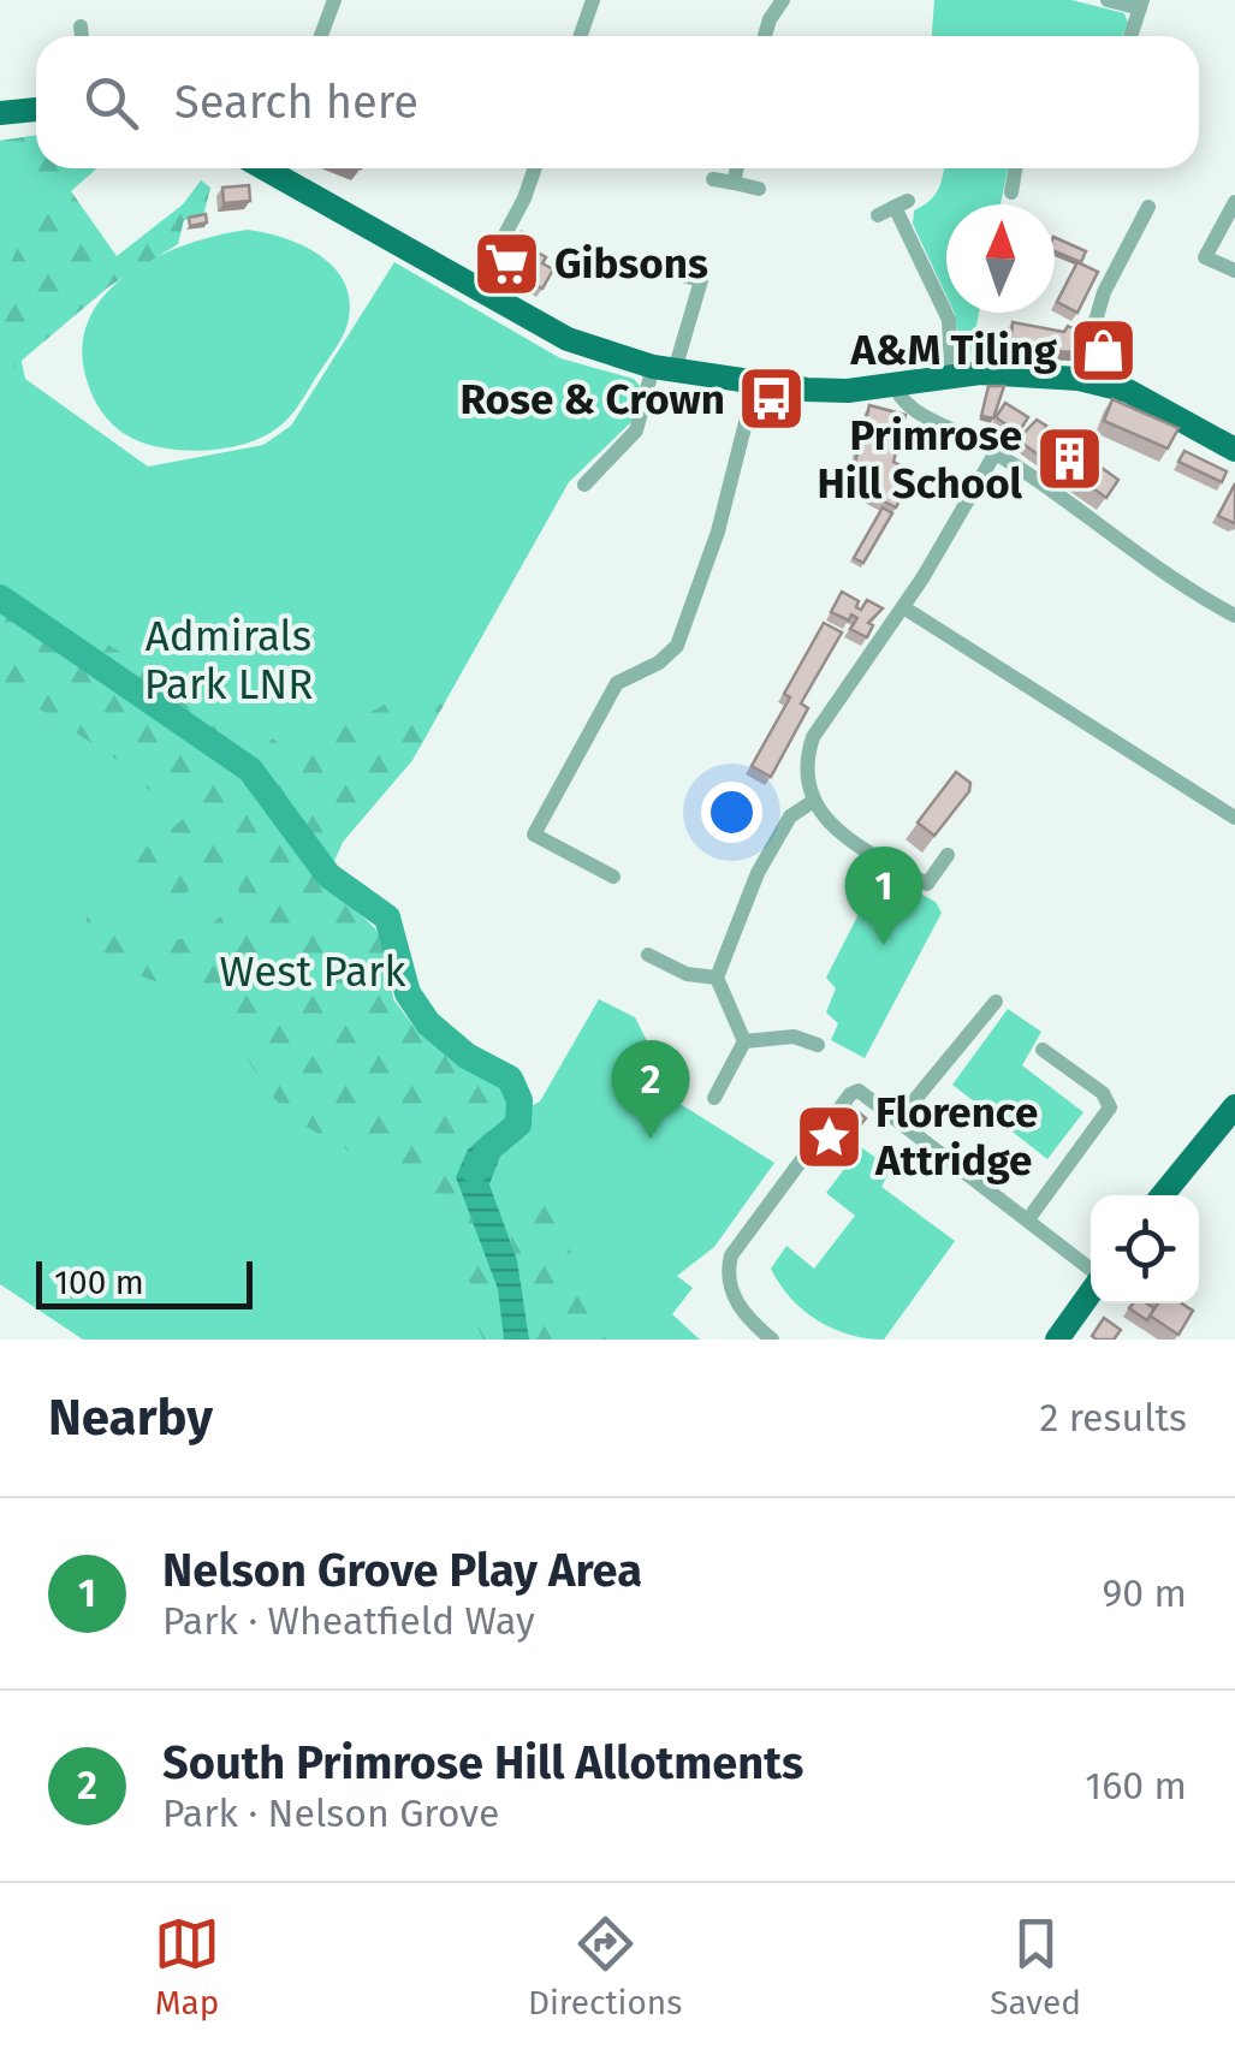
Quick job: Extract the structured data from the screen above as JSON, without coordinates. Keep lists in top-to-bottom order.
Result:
{
  "parks": ["Admirals Park LNR", "West Park"],
  "places": {
    "supermarket": ["Gibsons"],
    "shop": ["A&M Tiling"],
    "bus stop": ["Rose & Crown"],
    "building": ["Primrose Hill School"],
    "place": ["Florence Attridge"]
  },
  "scale_bar": "100 m",
  "north": "top",
  "page": {
    "search": "Search here",
    "pins": ["1", "2"],
    "scale": "100 m",
    "heading": ["Nearby", "2 results"],
    "list": [
      {
        "mark": "1",
        "name": "Nelson Grove Play Area",
        "note": "Park · Wheatfield Way",
        "value": "90 m"
      },
      {
        "mark": "2",
        "name": "South Primrose Hill Allotments",
        "note": "Park · Nelson Grove",
        "value": "160 m"
      }
    ],
    "nav": ["Map", "Directions", "Saved"]
  }
}
